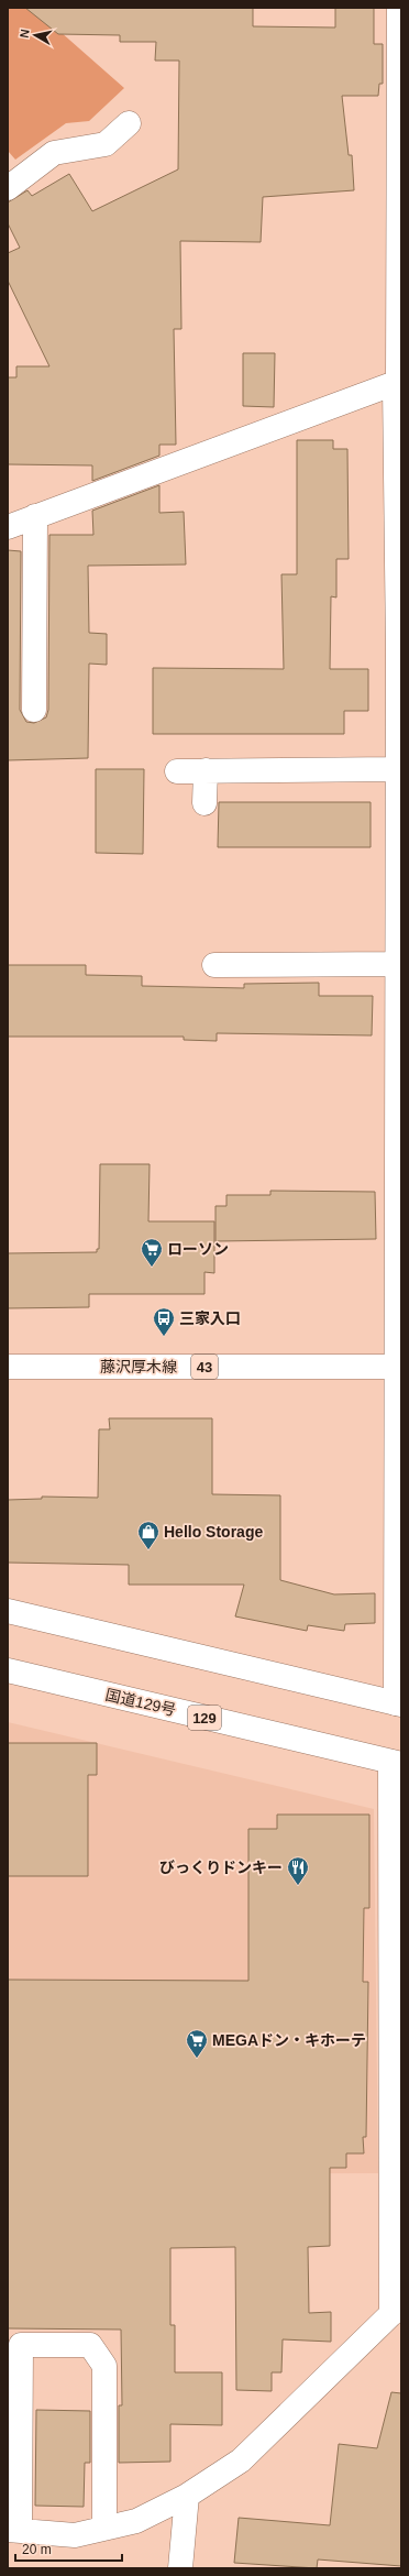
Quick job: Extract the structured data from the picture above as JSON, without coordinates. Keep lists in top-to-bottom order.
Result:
{
  "streets": {
    "main road": [
      "藤沢厚木線",
      "43",
      "国道129号",
      "129"
    ]
  },
  "places": {
    "supermarket": ["ローソン", "MEGAドン・キホーテ"],
    "bus stop": ["三家入口"],
    "shop": ["Hello Storage"],
    "restaurant": ["びっくりドンキー"]
  },
  "scale_bar": "20 m",
  "north": "left"
}
